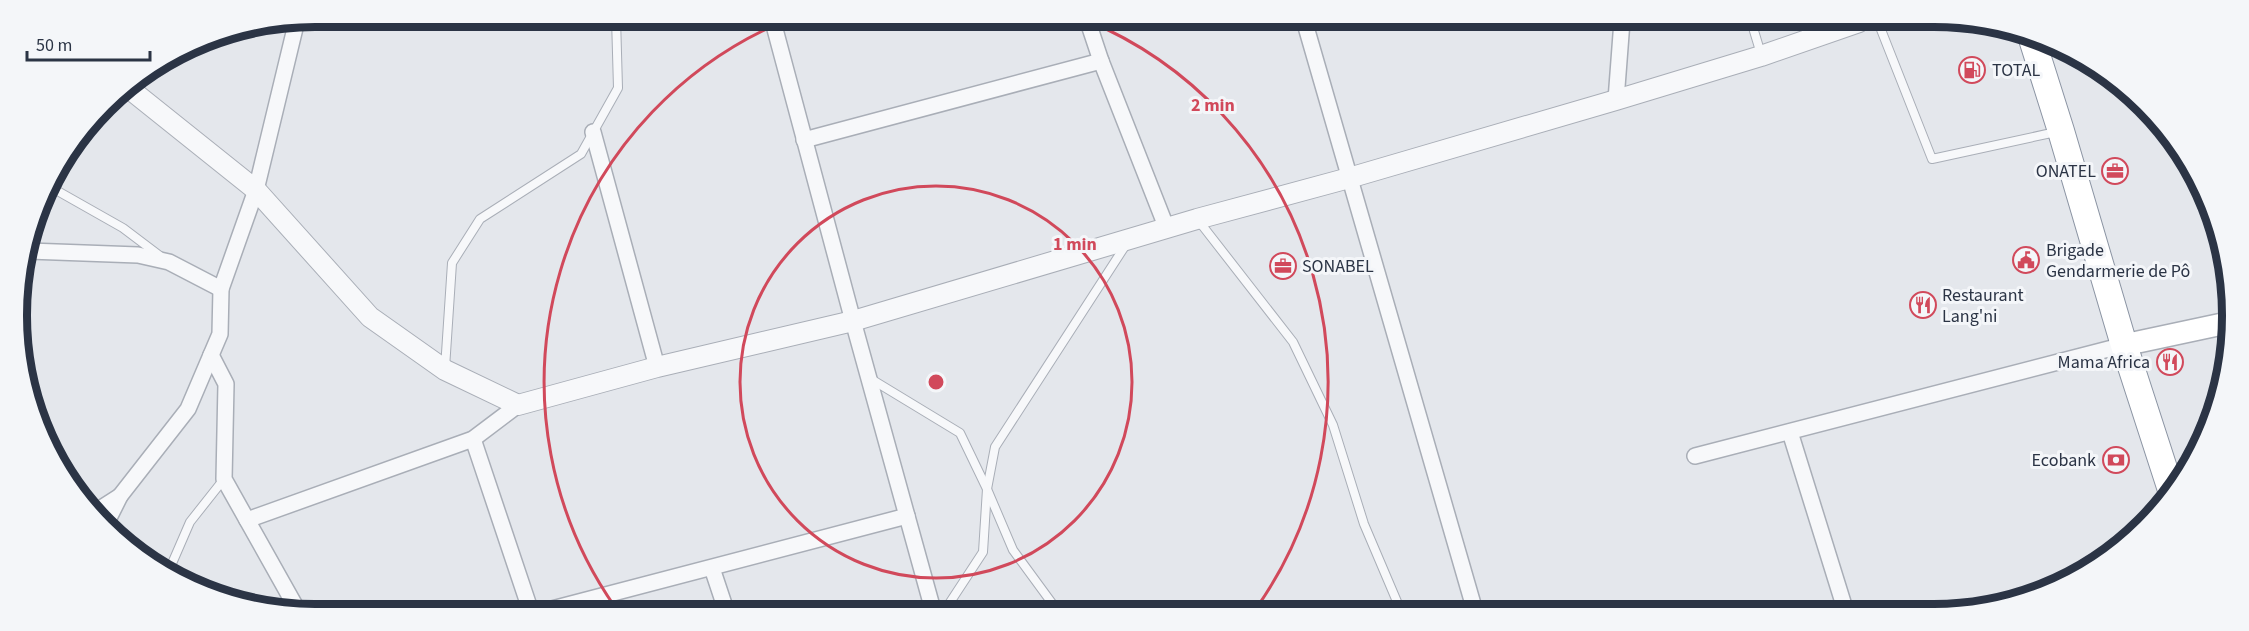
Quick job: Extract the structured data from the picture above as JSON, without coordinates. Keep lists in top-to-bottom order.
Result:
{
  "places": {
    "fuel station": ["TOTAL"],
    "office": ["ONATEL", "SONABEL"],
    "public building": ["Brigade Gendarmerie de Pô"],
    "restaurant": ["Restaurant Lang'ni", "Mama Africa"],
    "bank": ["Ecobank"]
  },
  "scale_bar": "50 m",
  "rings": ["2 min", "1 min"]
}
